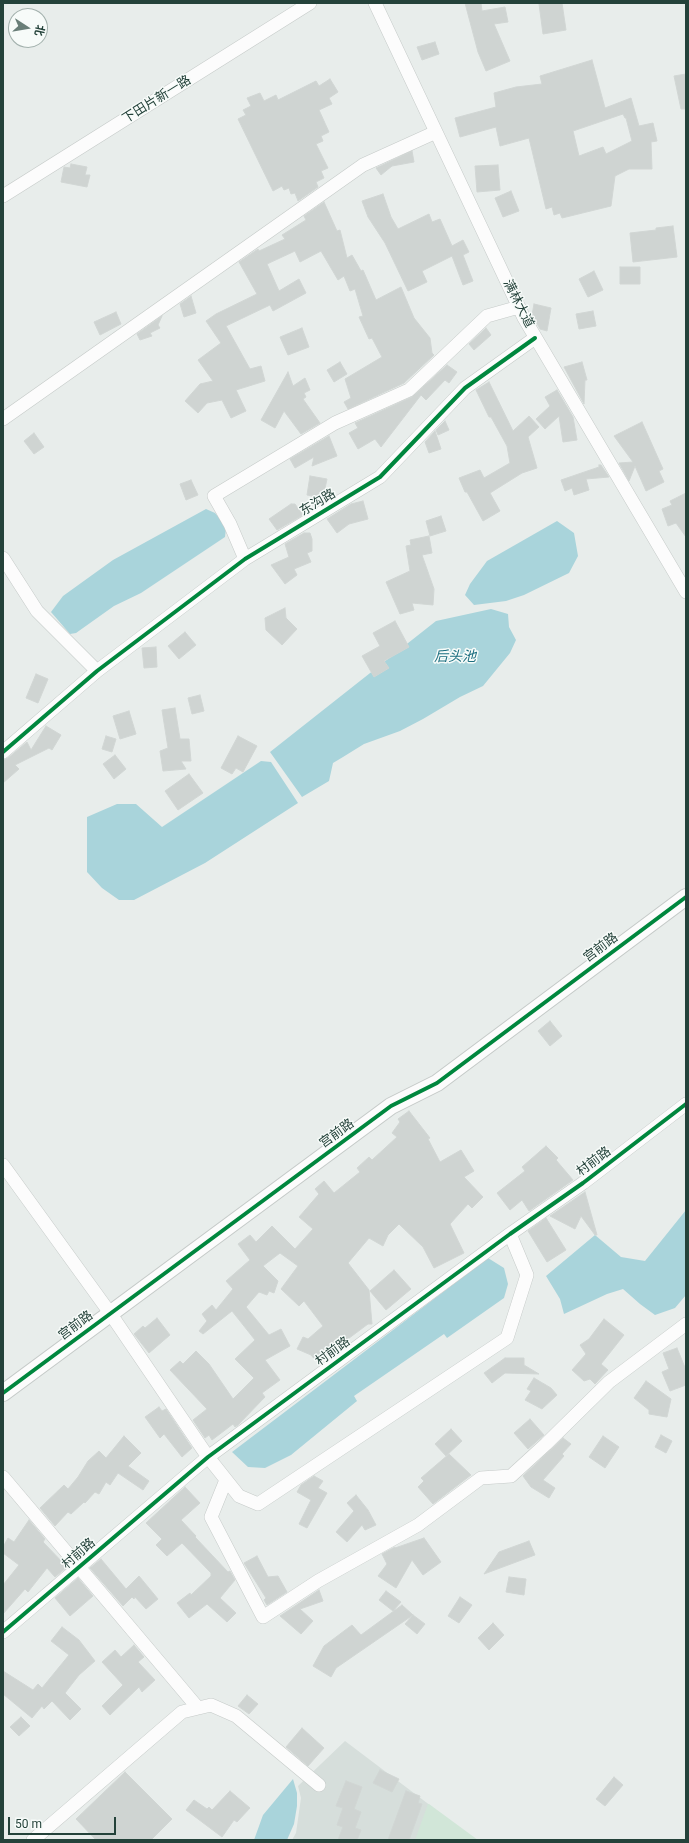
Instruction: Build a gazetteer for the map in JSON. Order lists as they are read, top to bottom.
{
  "streets": {
    "street": [
      "下田片新一路",
      "满林大道",
      "东沟路",
      "宫前路",
      "村前路"
    ]
  },
  "crossings": [
    ["满林大道", "东沟路"]
  ],
  "water": ["后头池"],
  "scale_bar": "50 m",
  "north": "right"
}
